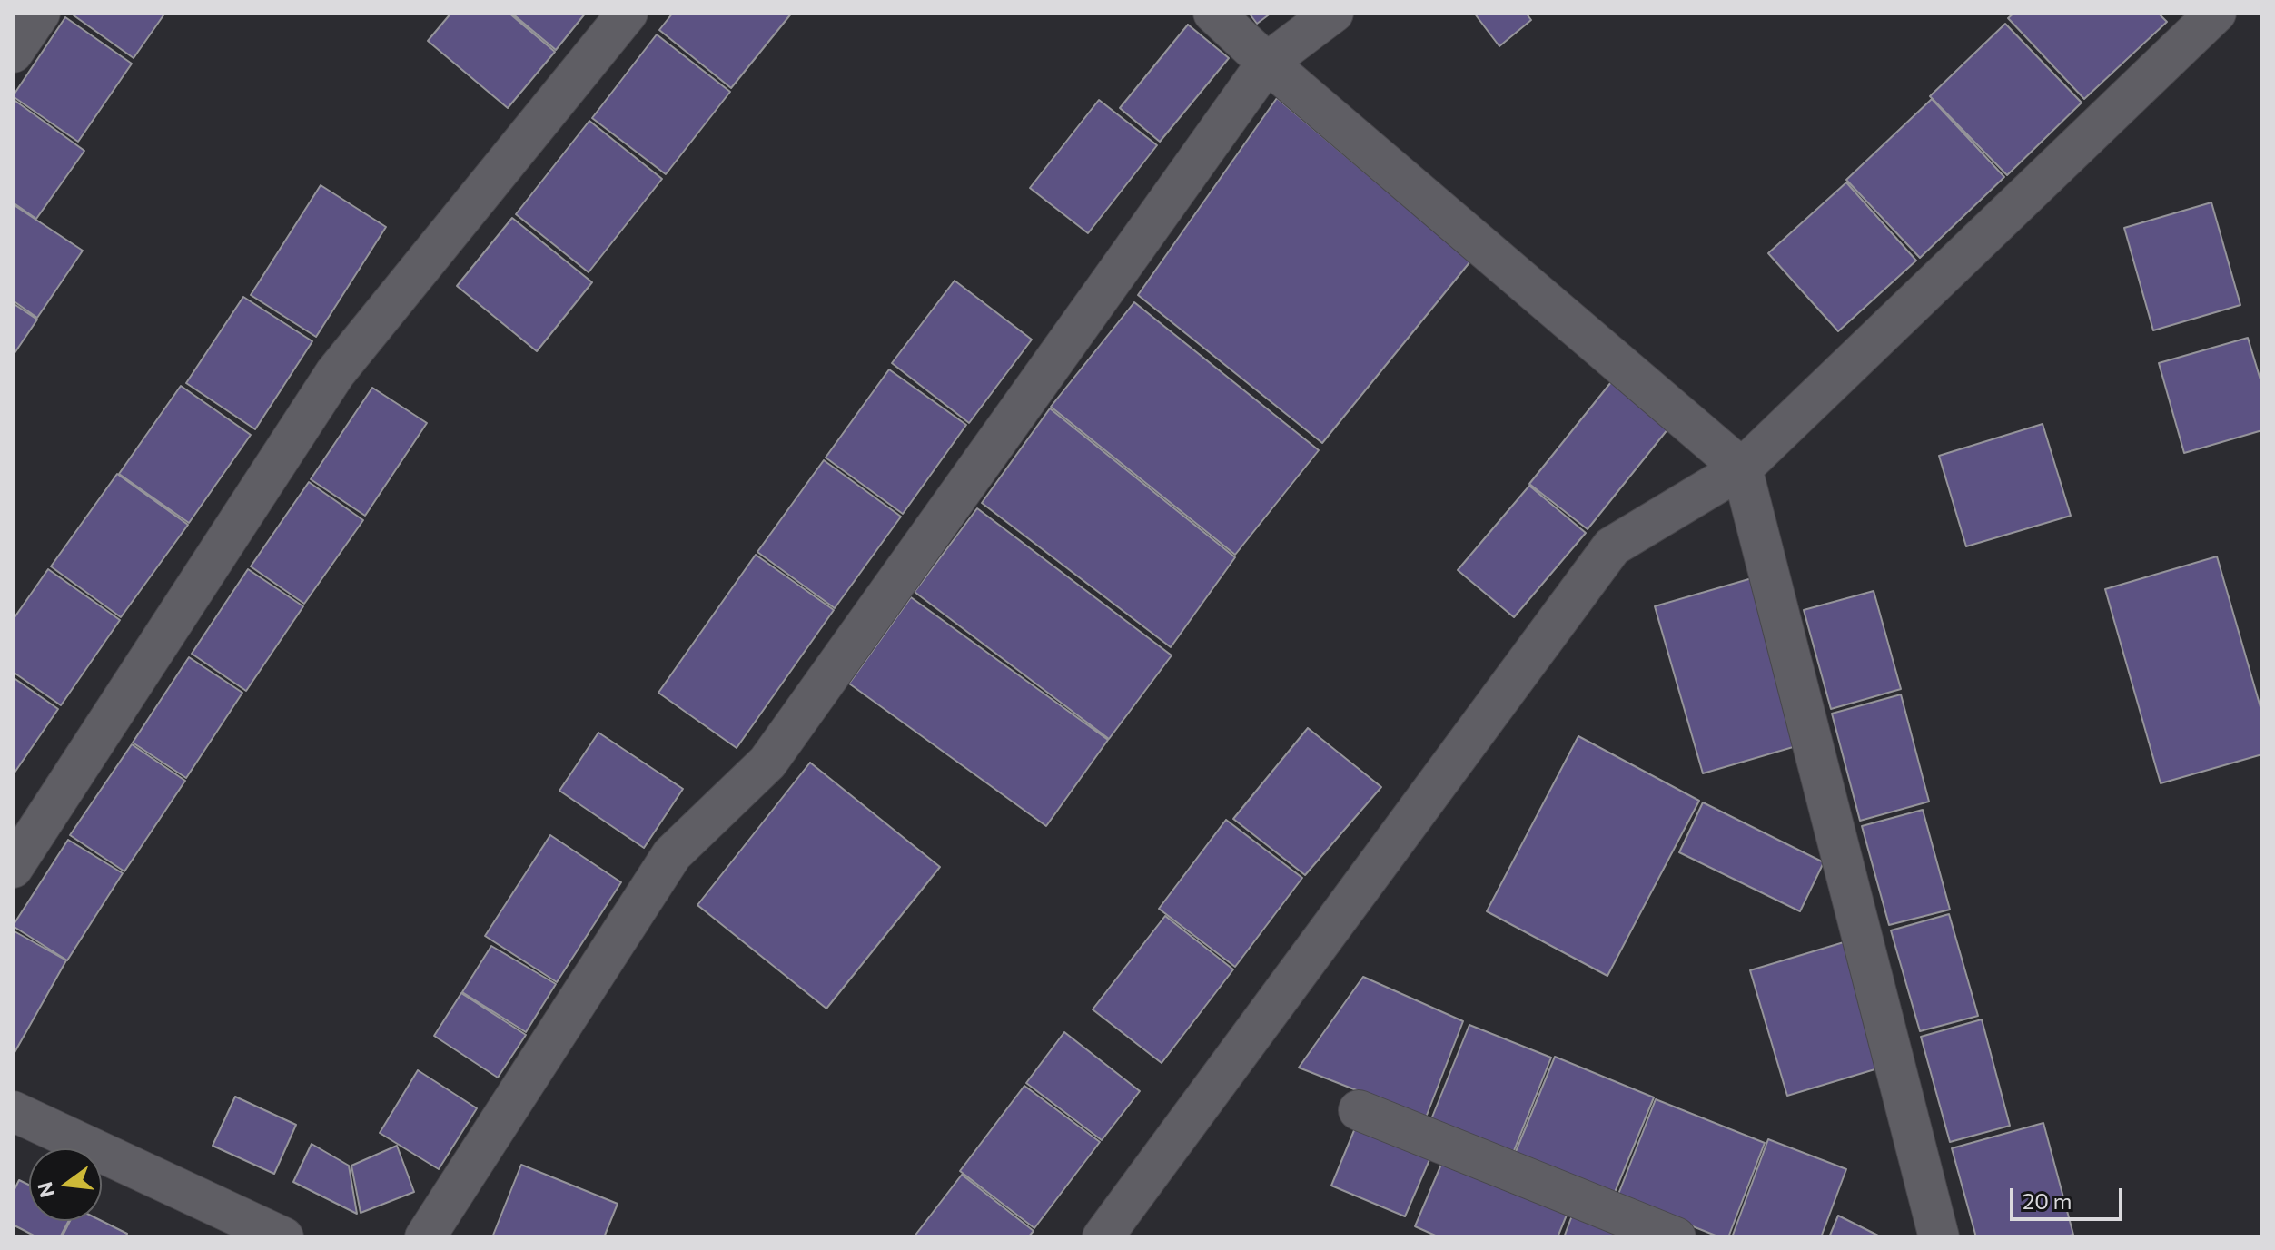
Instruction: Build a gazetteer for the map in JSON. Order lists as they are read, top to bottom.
{
  "scale_bar": "20 m",
  "north": "left"
}
